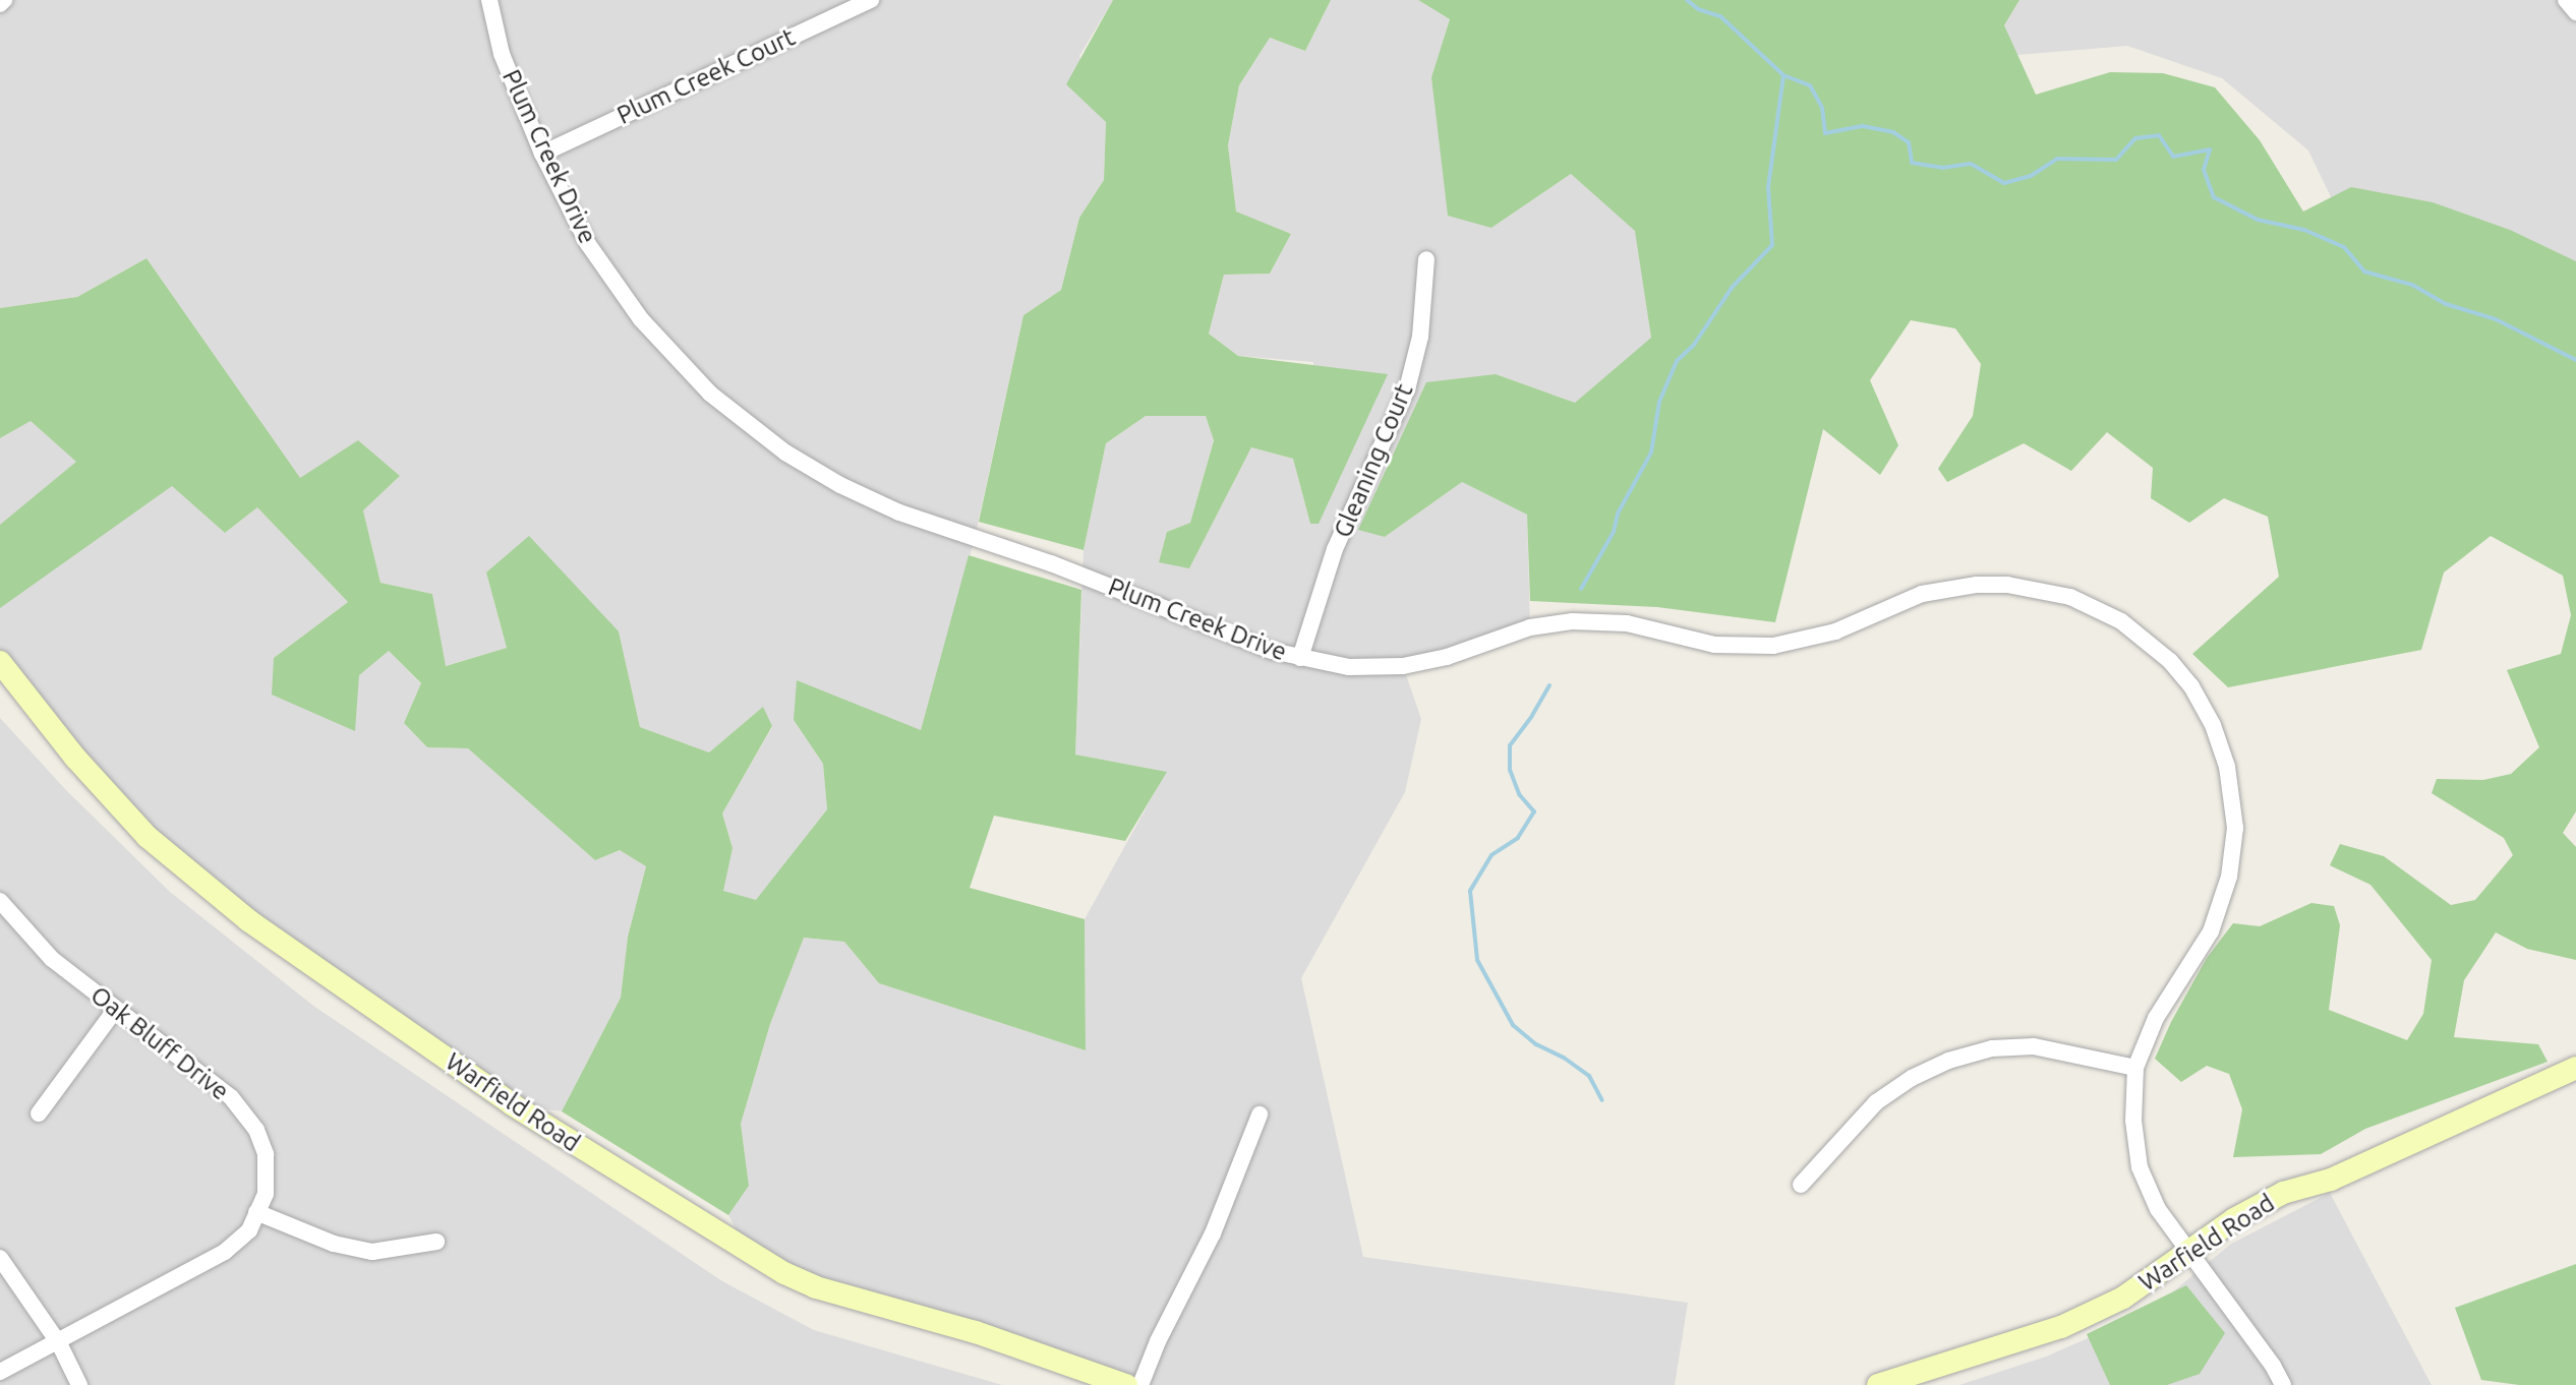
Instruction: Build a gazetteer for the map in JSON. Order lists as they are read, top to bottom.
{
  "streets": {
    "street": [
      "Plum Creek Court",
      "Plum Creek Drive",
      "Gleaning Court",
      "Oak Bluff Drive",
      "Warfield Road"
    ]
  },
  "crossings": [
    ["Plum Creek Court", "Plum Creek Drive"],
    ["Plum Creek Drive", "Gleaning Court"],
    ["Plum Creek Drive", "Warfield Road"]
  ]
}
